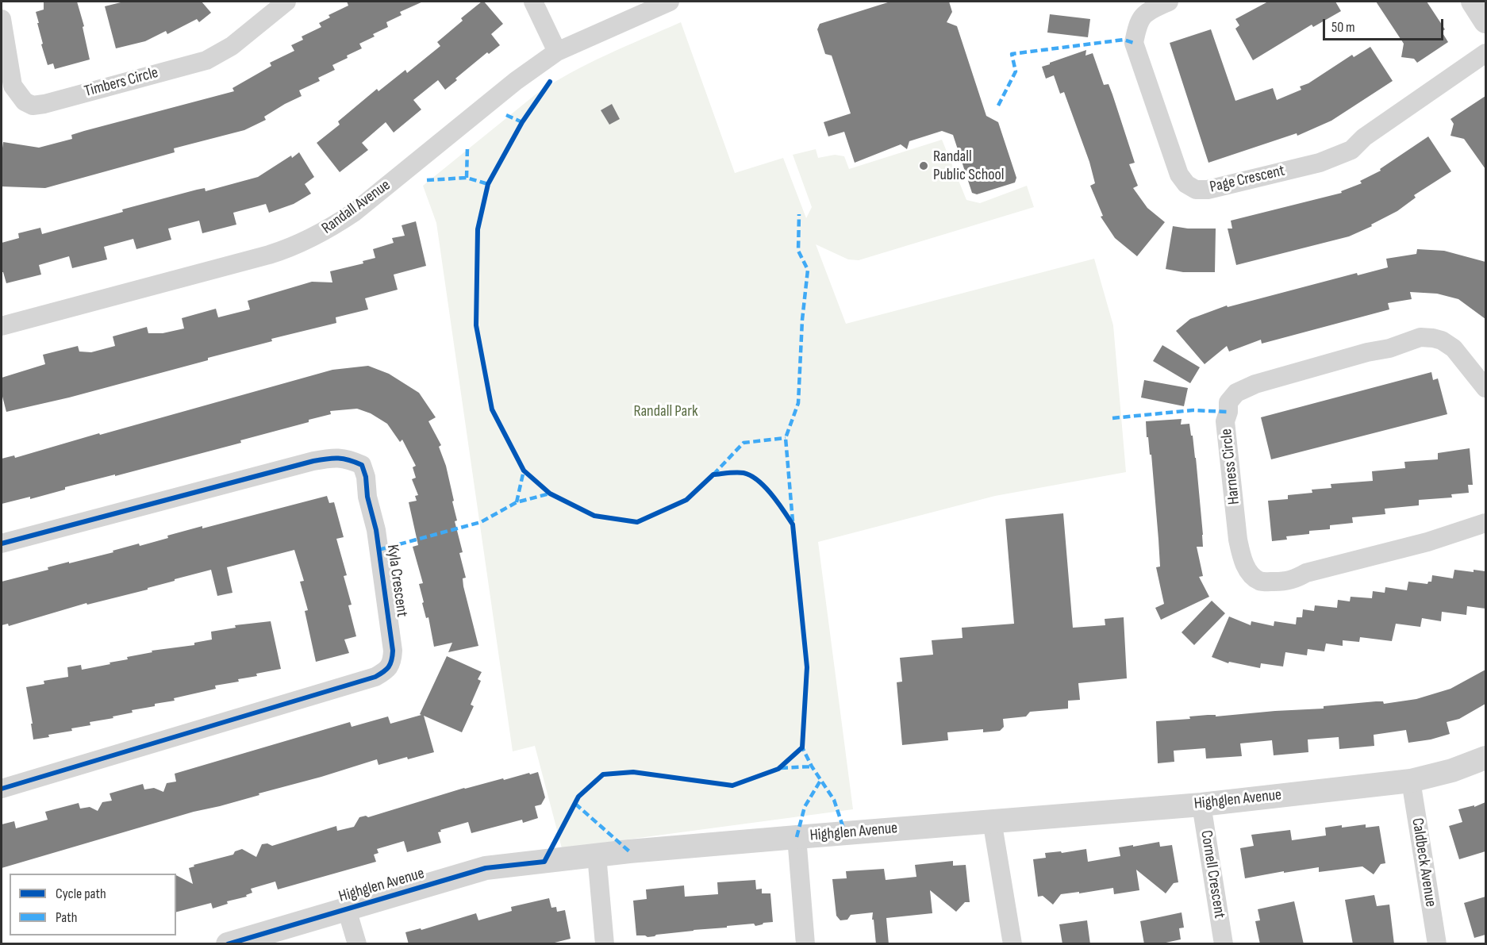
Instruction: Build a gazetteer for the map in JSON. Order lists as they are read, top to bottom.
{
  "streets": {
    "street": [
      "Timbers Circle",
      "Page Crescent",
      "Randall Avenue",
      "Harness Circle",
      "Kyla Crescent",
      "Highglen Avenue",
      "Caldbeck Avenue",
      "Cornell Crescent"
    ]
  },
  "crossings": [
    ["Highglen Avenue", "Caldbeck Avenue"],
    ["Highglen Avenue", "Cornell Crescent"]
  ],
  "parks": ["Randall Park"],
  "places": ["Randall Public School"],
  "legend": ["Cycle path", "Path"],
  "scale_bar": "50 m"
}
